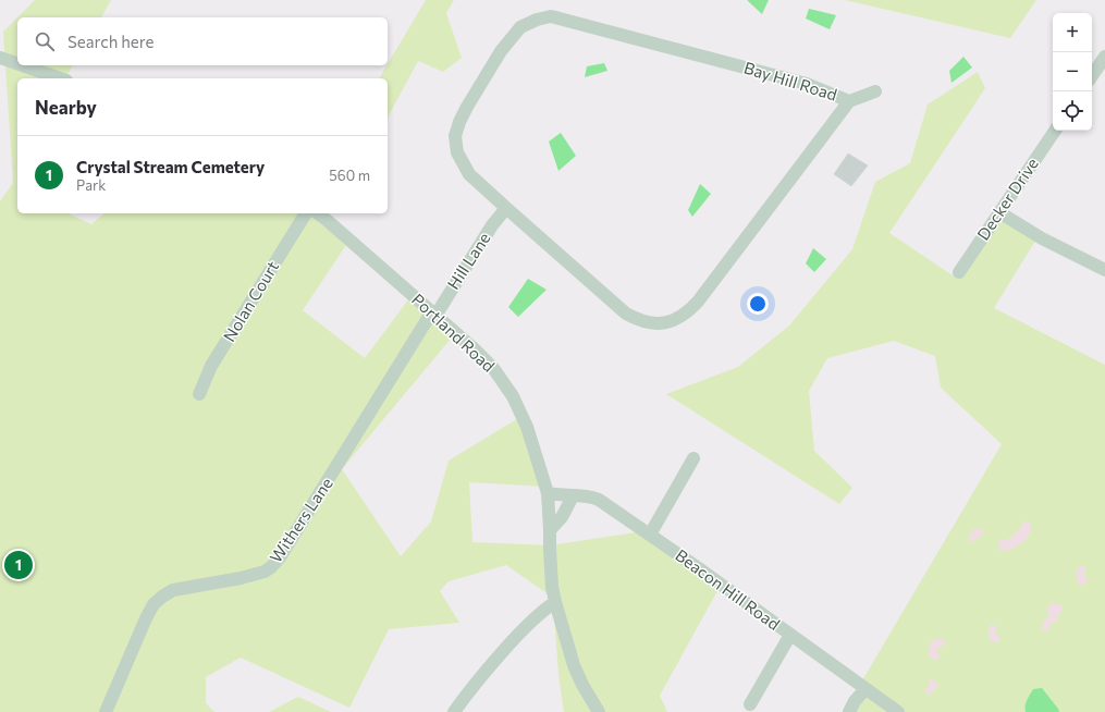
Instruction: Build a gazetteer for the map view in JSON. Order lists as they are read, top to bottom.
{
  "streets": {
    "street": [
      "Bay Hill Road",
      "Decker Drive",
      "Hill Lane",
      "Nolan Court",
      "Portland Road",
      "Withers Lane",
      "Beacon Hill Road"
    ]
  },
  "crossings": [
    ["Bay Hill Road", "Hill Lane"],
    ["Hill Lane", "Portland Road"],
    ["Hill Lane", "Withers Lane"],
    ["Portland Road", "Withers Lane"],
    ["Portland Road", "Beacon Hill Road"]
  ],
  "page": {
    "map_buttons": ["+", "−"],
    "search": "Search here",
    "heading": "Nearby",
    "list": [
      {
        "mark": "1",
        "name": "Crystal Stream Cemetery",
        "note": "Park",
        "value": "560 m"
      }
    ],
    "pins": "1"
  }
}
